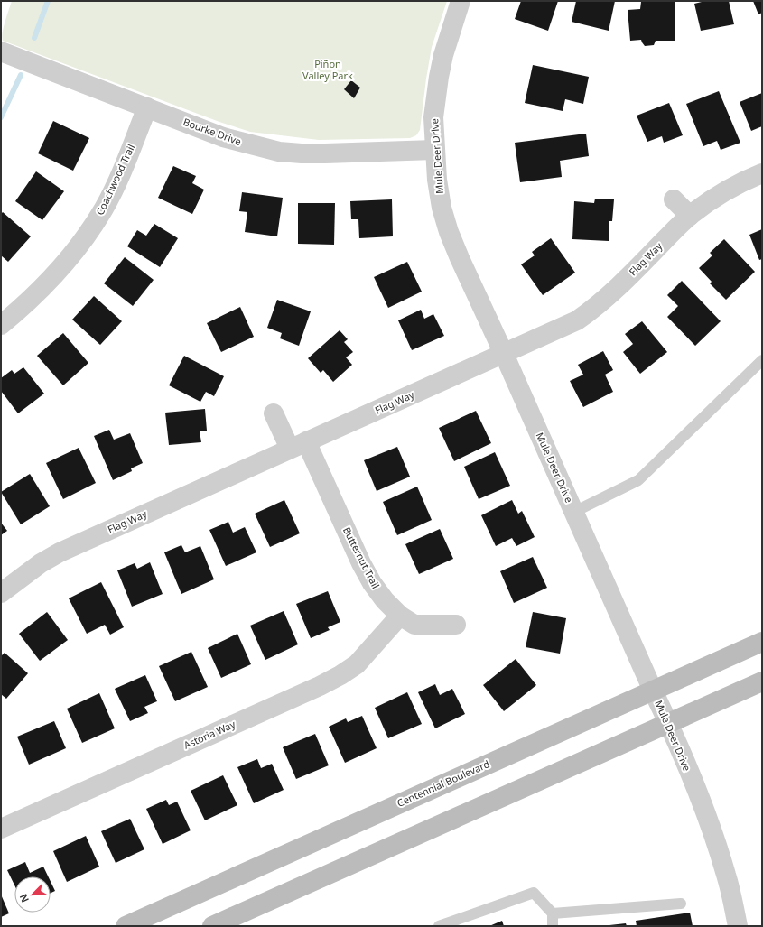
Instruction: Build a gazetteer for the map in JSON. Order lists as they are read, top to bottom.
{
  "streets": {
    "main road": ["Centennial Boulevard"],
    "street": [
      "Bourke Drive",
      "Mule Deer Drive",
      "Coachwood Trail",
      "Flag Way",
      "Butternut Trail",
      "Astoria Way"
    ]
  },
  "crossings": [
    ["Bourke Drive", "Mule Deer Drive"],
    ["Bourke Drive", "Coachwood Trail"],
    ["Mule Deer Drive", "Flag Way"],
    ["Mule Deer Drive", "Centennial Boulevard"],
    ["Flag Way", "Butternut Trail"],
    ["Butternut Trail", "Astoria Way"]
  ],
  "parks": ["Piñon Valley Park"],
  "north": "bottom left"
}
